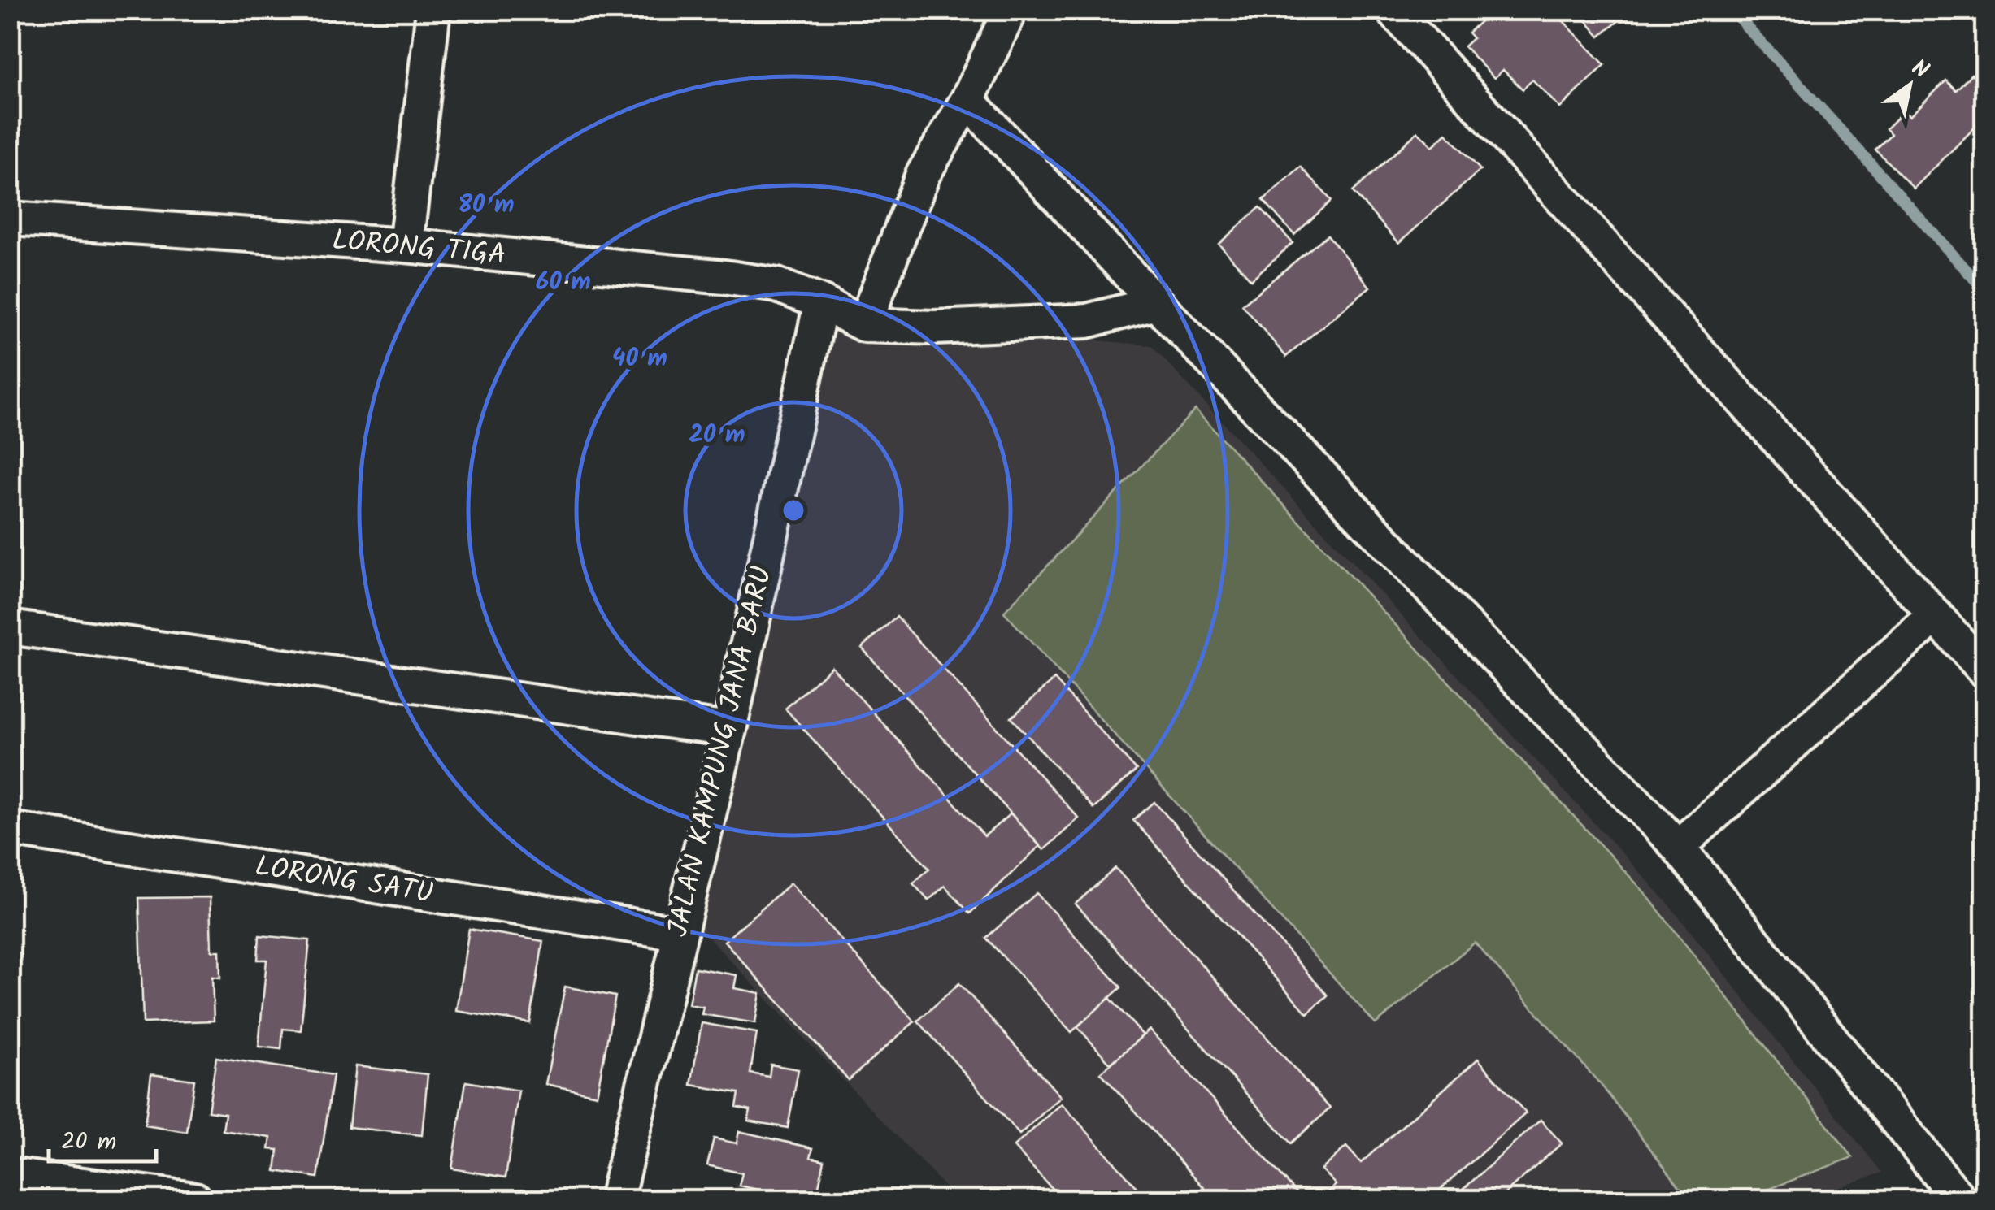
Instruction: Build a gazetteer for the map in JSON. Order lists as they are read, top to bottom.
{
  "streets": {
    "street": ["LORONG TIGA", "JALAN KAMPUNG JANA BARU", "LORONG SATU"]
  },
  "crossings": [
    ["LORONG TIGA", "JALAN KAMPUNG JANA BARU"],
    ["JALAN KAMPUNG JANA BARU", "LORONG SATU"]
  ],
  "scale_bar": "20 m",
  "north": "top right",
  "rings": [
    "80 m",
    "60 m",
    "40 m",
    "20 m"
  ]
}
